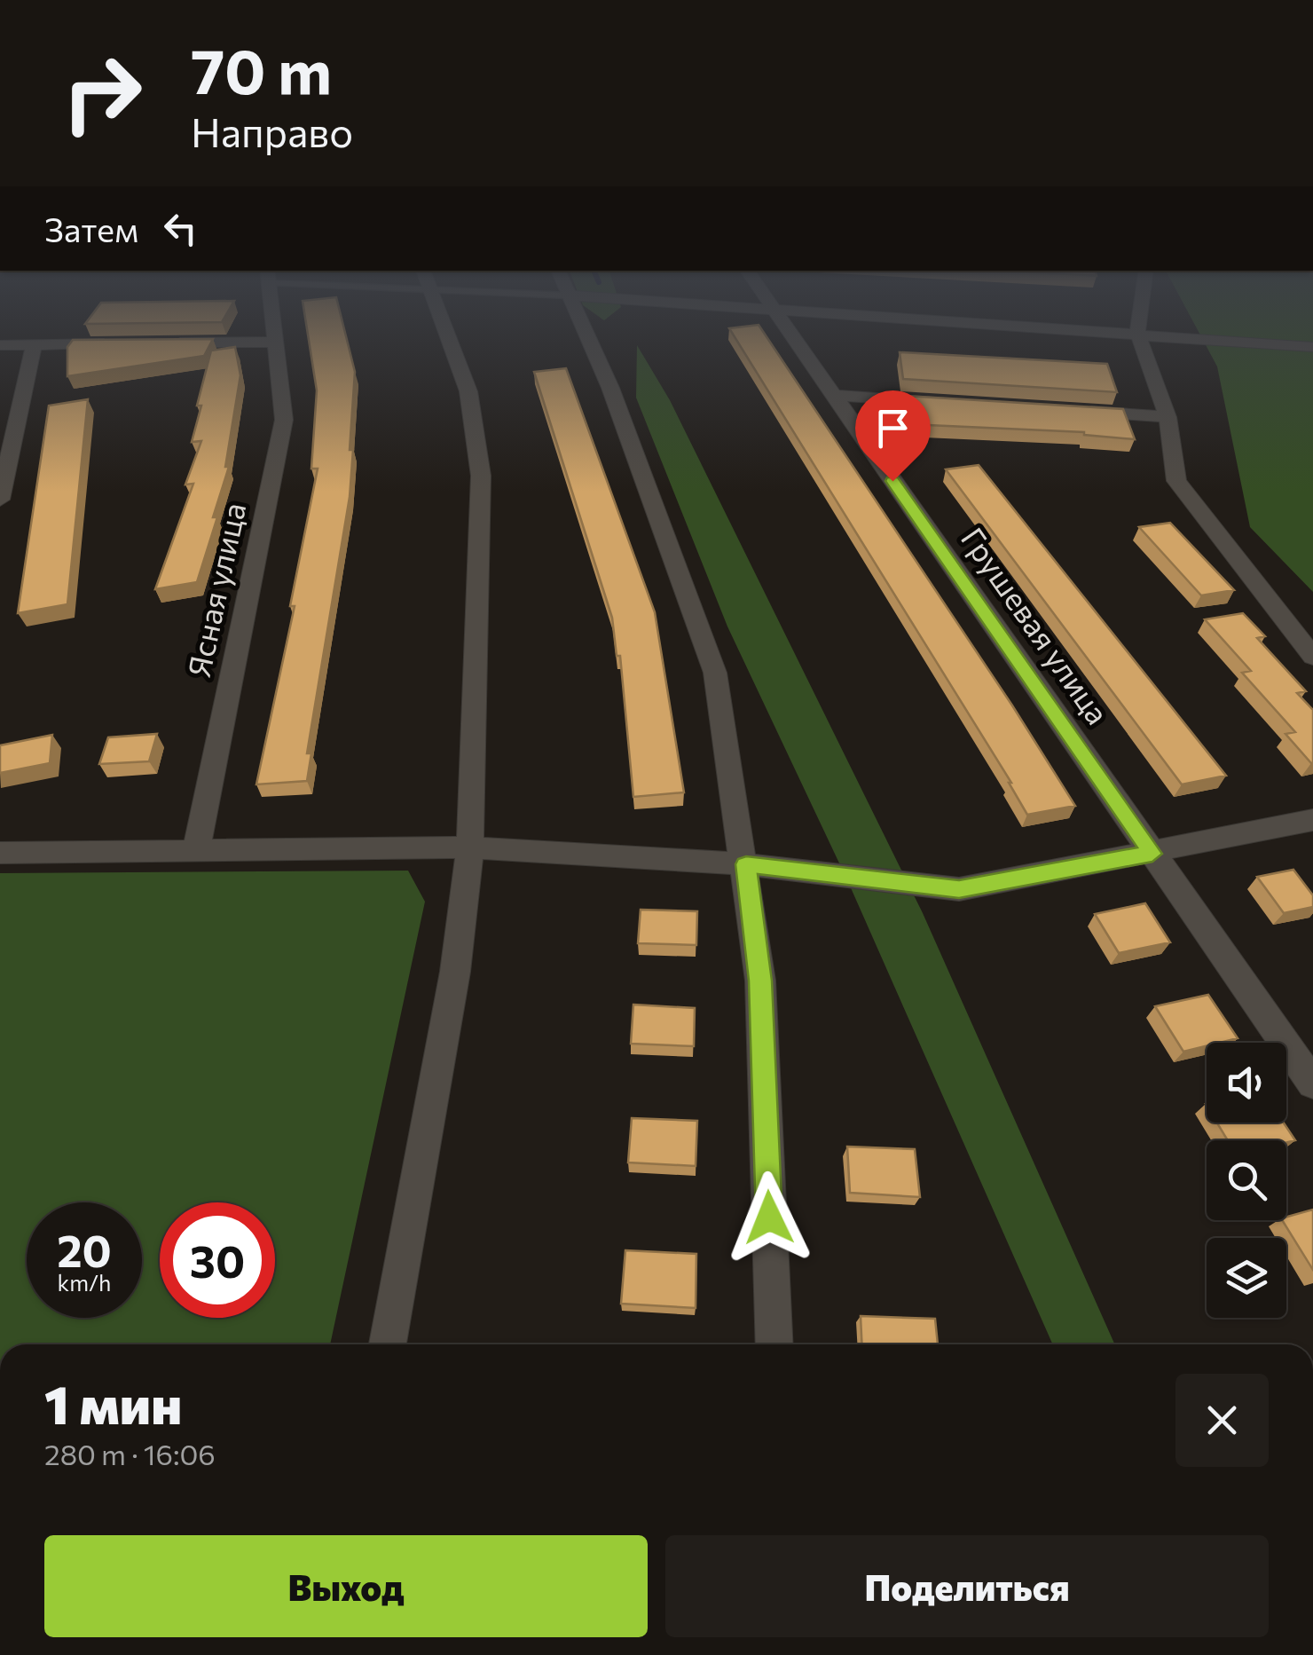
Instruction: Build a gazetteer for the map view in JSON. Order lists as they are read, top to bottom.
{
  "streets": {
    "street": ["Ясная улица", "Грушевая улица"]
  },
  "page": {
    "turn": ["70 m", "Направо"],
    "then": "Затем",
    "speed": "20 km/h",
    "limit": "30",
    "heading": ["1 мин", "280 m · 16:06"],
    "buttons": ["Выход", "Поделиться"]
  }
}
